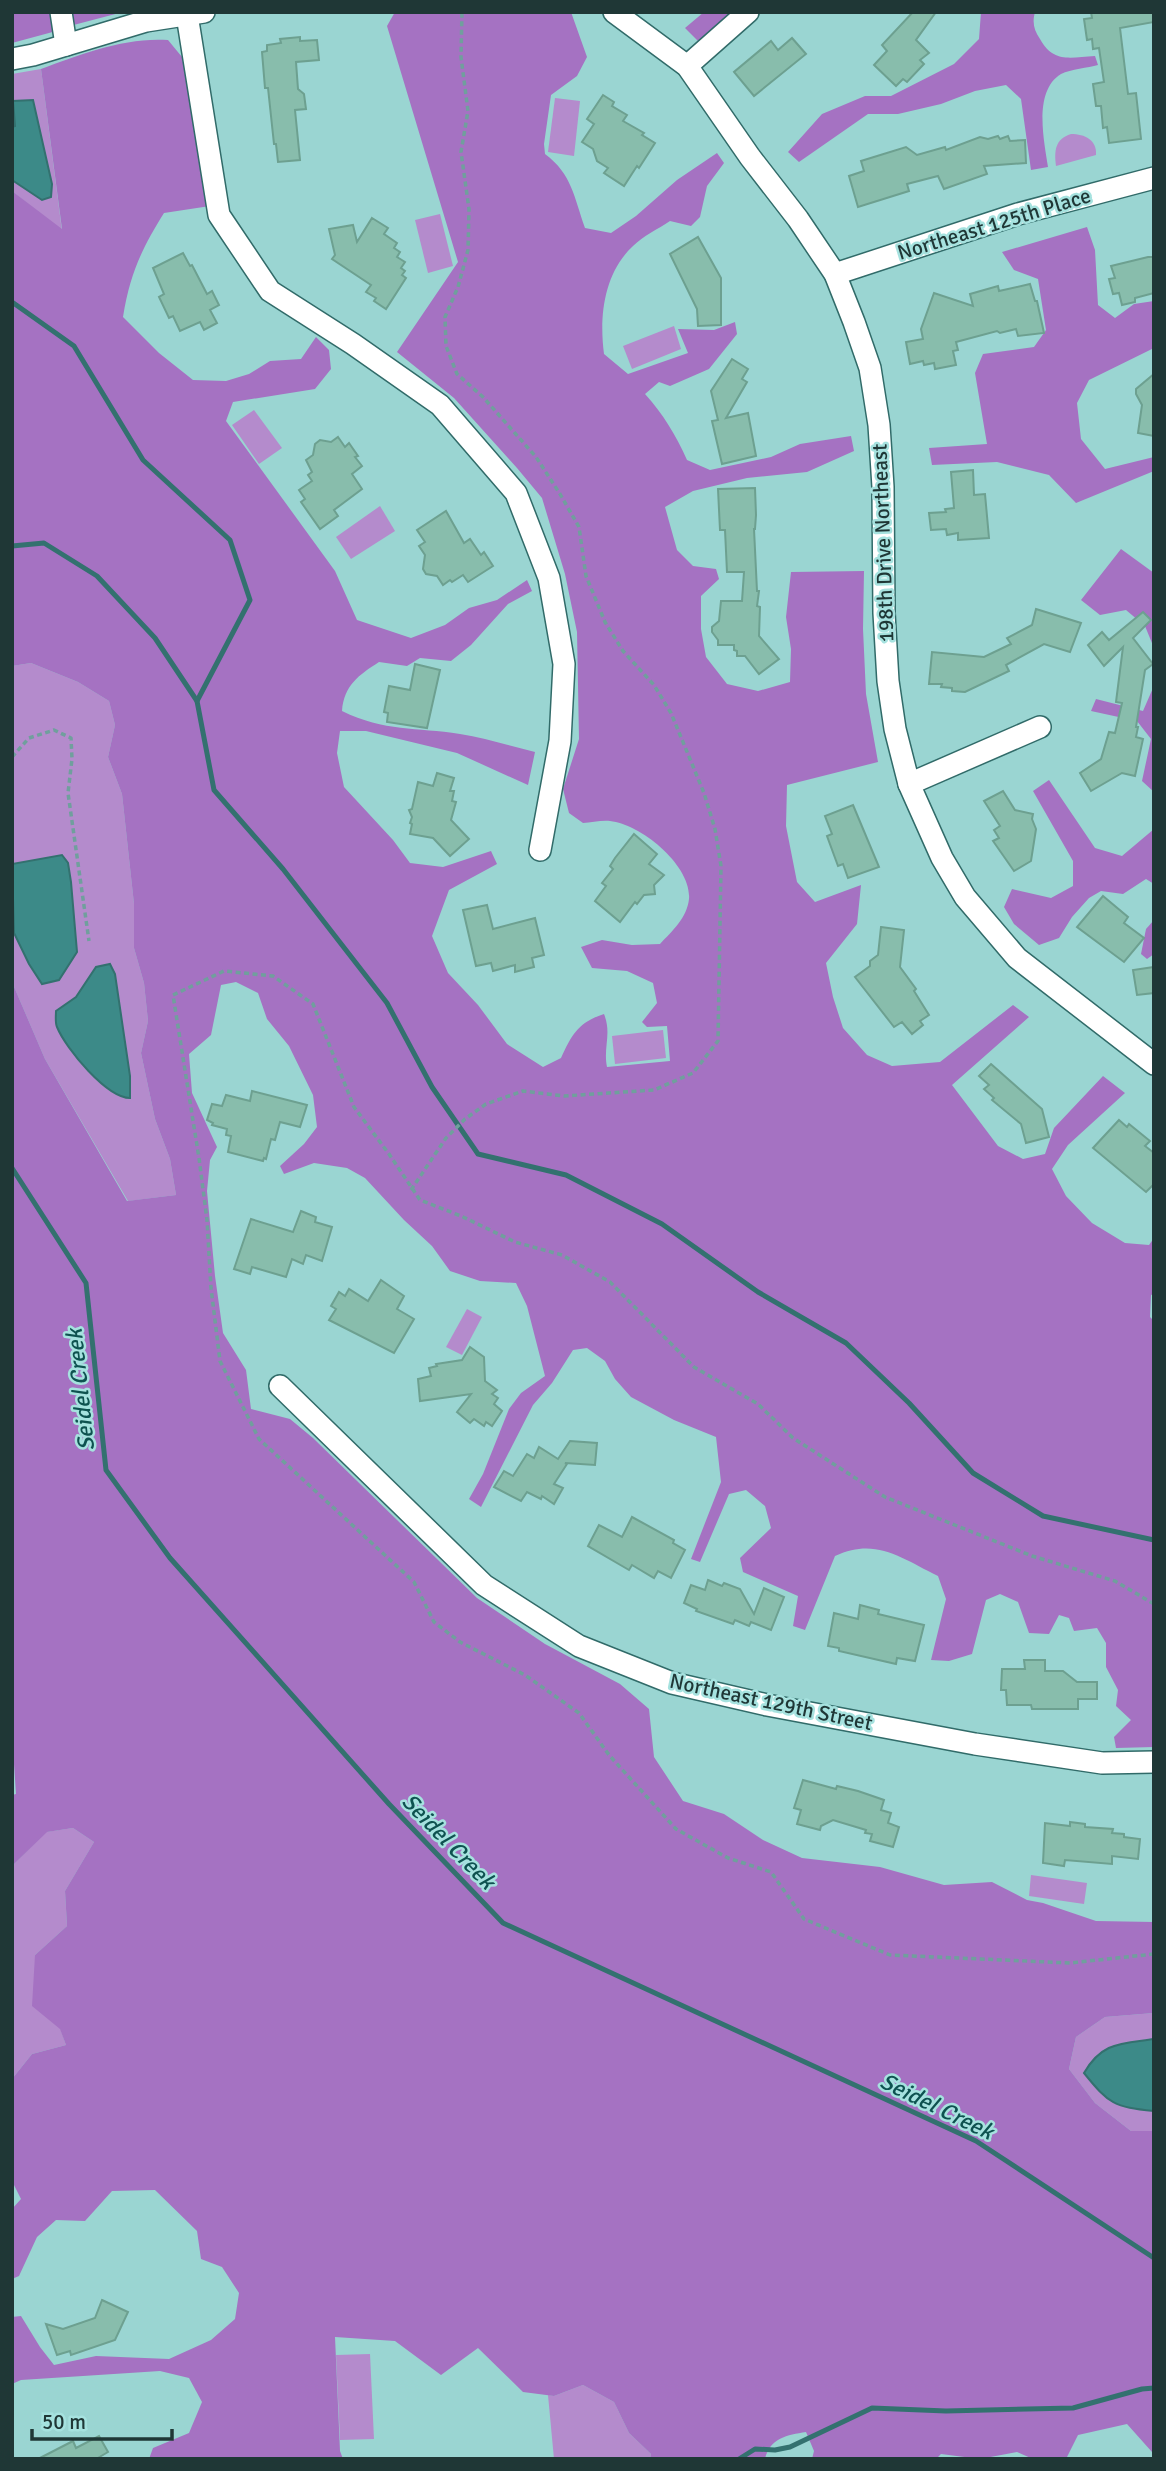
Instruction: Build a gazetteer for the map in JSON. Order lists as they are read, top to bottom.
{
  "streets": {
    "street": ["Northeast 125th Place", "198th Drive Northeast", "Northeast 129th Street"]
  },
  "crossings": [
    ["Northeast 125th Place", "198th Drive Northeast"]
  ],
  "water": ["Seidel Creek"],
  "scale_bar": "50 m"
}
